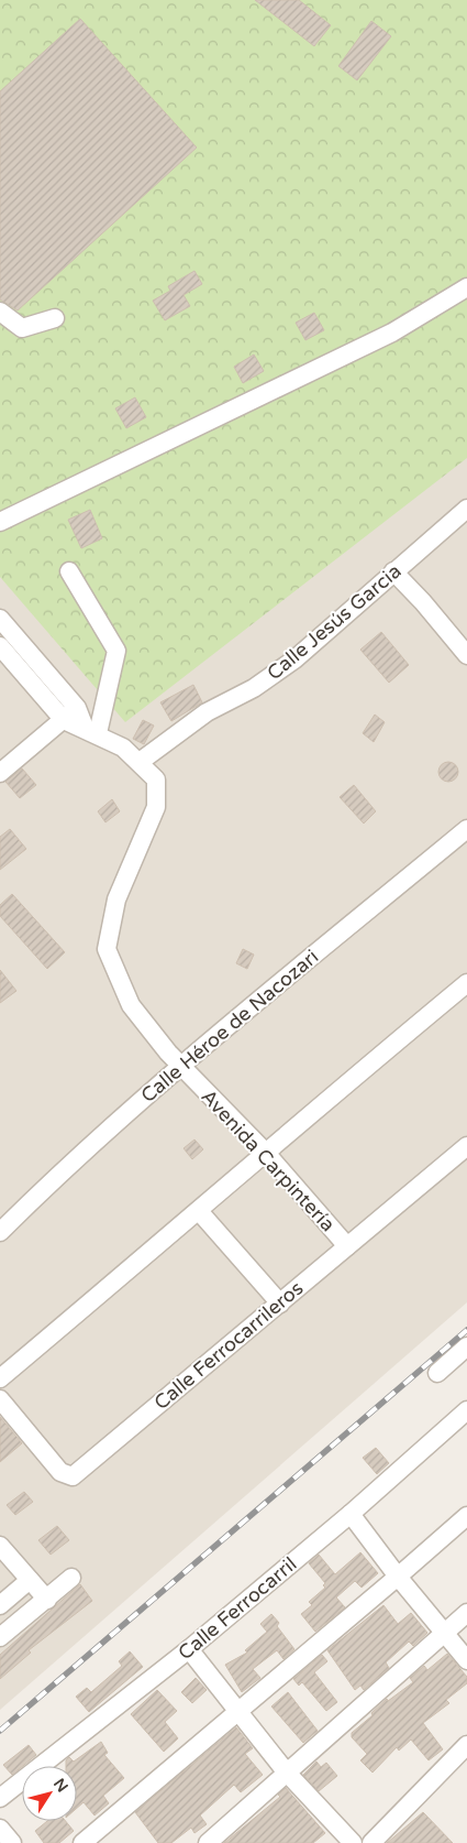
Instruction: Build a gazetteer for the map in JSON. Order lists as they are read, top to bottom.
{
  "streets": {
    "street": [
      "Calle Jesús Garcia",
      "Calle Héroe de Nacozari",
      "Avenida Carpintería",
      "Calle Ferrocarrileros",
      "Calle Ferrocarril"
    ]
  },
  "crossings": [
    ["Calle Jesús Garcia", "Avenida Carpintería"],
    ["Calle Héroe de Nacozari", "Avenida Carpintería"],
    ["Avenida Carpintería", "Calle Ferrocarrileros"]
  ],
  "north": "top right"
}
